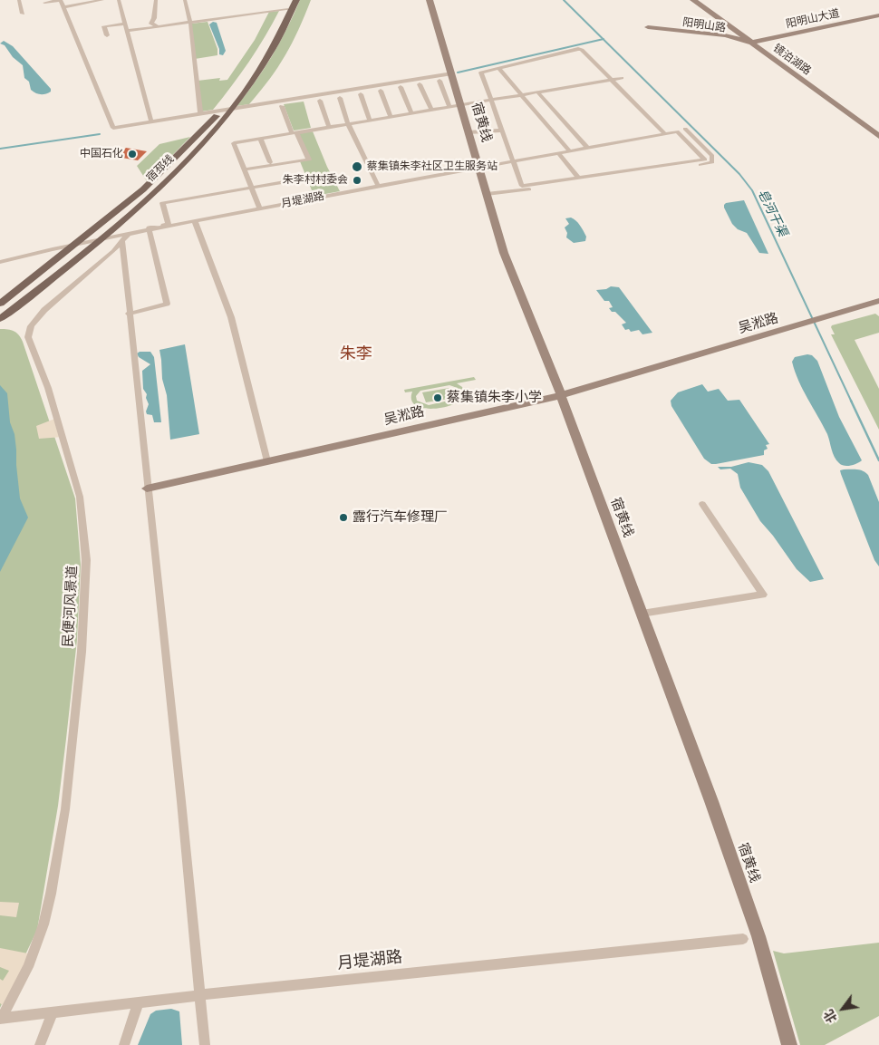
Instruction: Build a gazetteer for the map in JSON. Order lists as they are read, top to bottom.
{
  "streets": {
    "main road": [
      "阳明山大道",
      "阳明山路",
      "镜泊湖路",
      "宿黄线",
      "宿邳线",
      "吴淞路"
    ],
    "street": ["月堤湖路", "民便河风景道"]
  },
  "crossings": [
    ["阳明山大道", "阳明山路"],
    ["阳明山大道", "镜泊湖路"],
    ["阳明山路", "镜泊湖路"],
    ["宿黄线", "月堤湖路"],
    ["宿黄线", "吴淞路"],
    ["月堤湖路", "民便河风景道"]
  ],
  "districts": ["朱李"],
  "water": ["皂河干渠"],
  "places": [
    "中国石化",
    "蔡集镇朱李社区卫生服务站",
    "朱李村村委会",
    "蔡集镇朱李小学",
    "露行汽车修理厂"
  ],
  "north": "bottom left"
}
